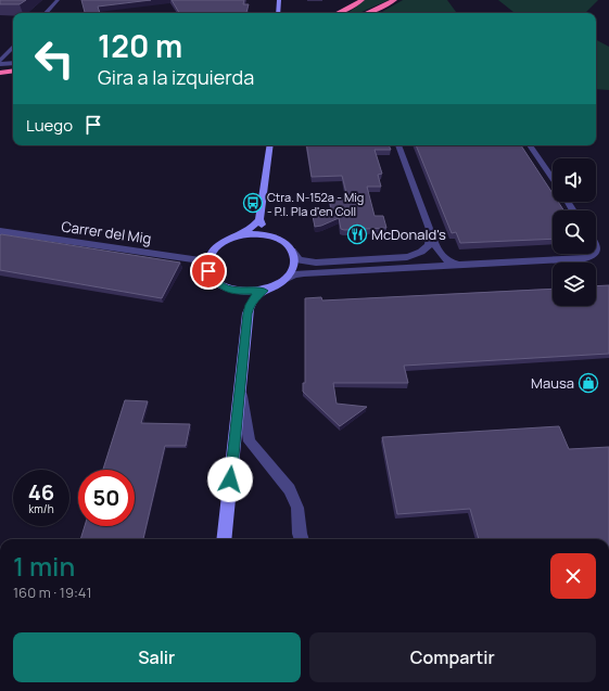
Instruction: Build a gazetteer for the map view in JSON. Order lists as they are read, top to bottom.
{
  "streets": {
    "street": ["Carrer del Mig"]
  },
  "places": {
    "bus stop": ["Ctra. N-152a - Mig - P.I. Pla d'en Coll"],
    "restaurant": ["McDonald's"],
    "shop": ["Mausa"]
  },
  "page": {
    "turn": ["120 m", "Gira a la izquierda"],
    "then": "Luego",
    "speed": "46 km/h",
    "limit": "50",
    "heading": ["1 min", "160 m · 19:41"],
    "buttons": ["Salir", "Compartir"]
  }
}
